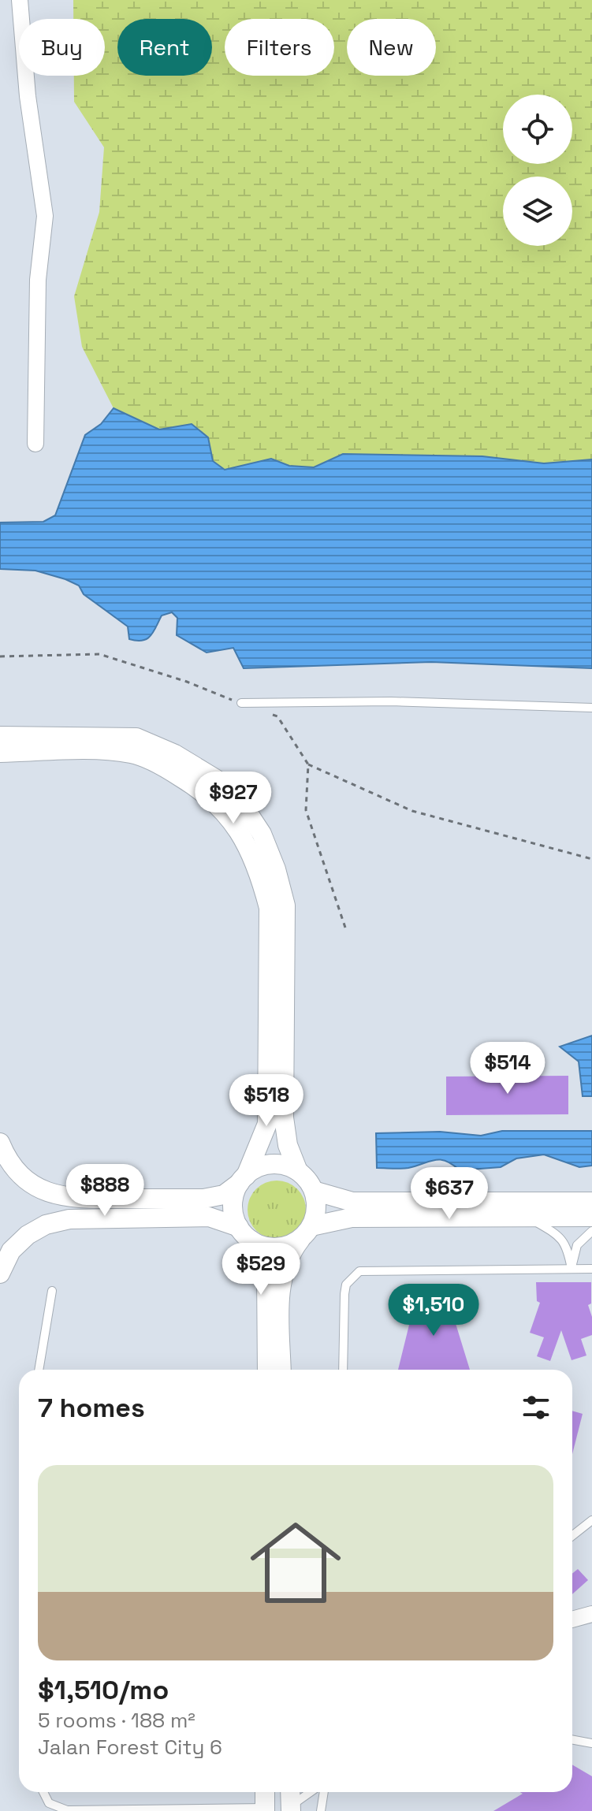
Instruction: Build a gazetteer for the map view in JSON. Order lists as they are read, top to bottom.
{
  "page": {
    "chip": [
      "Buy",
      "Rent",
      "Filters",
      "New"
    ],
    "price": [
      "$927",
      "$514",
      "$518",
      "$888",
      "$637",
      "$529",
      "$1,510"
    ],
    "heading": "7 homes",
    "list": [
      {
        "name": "$1,510/mo",
        "note": "5 rooms · 188 m² · Jalan Forest City 6"
      }
    ]
  }
}
